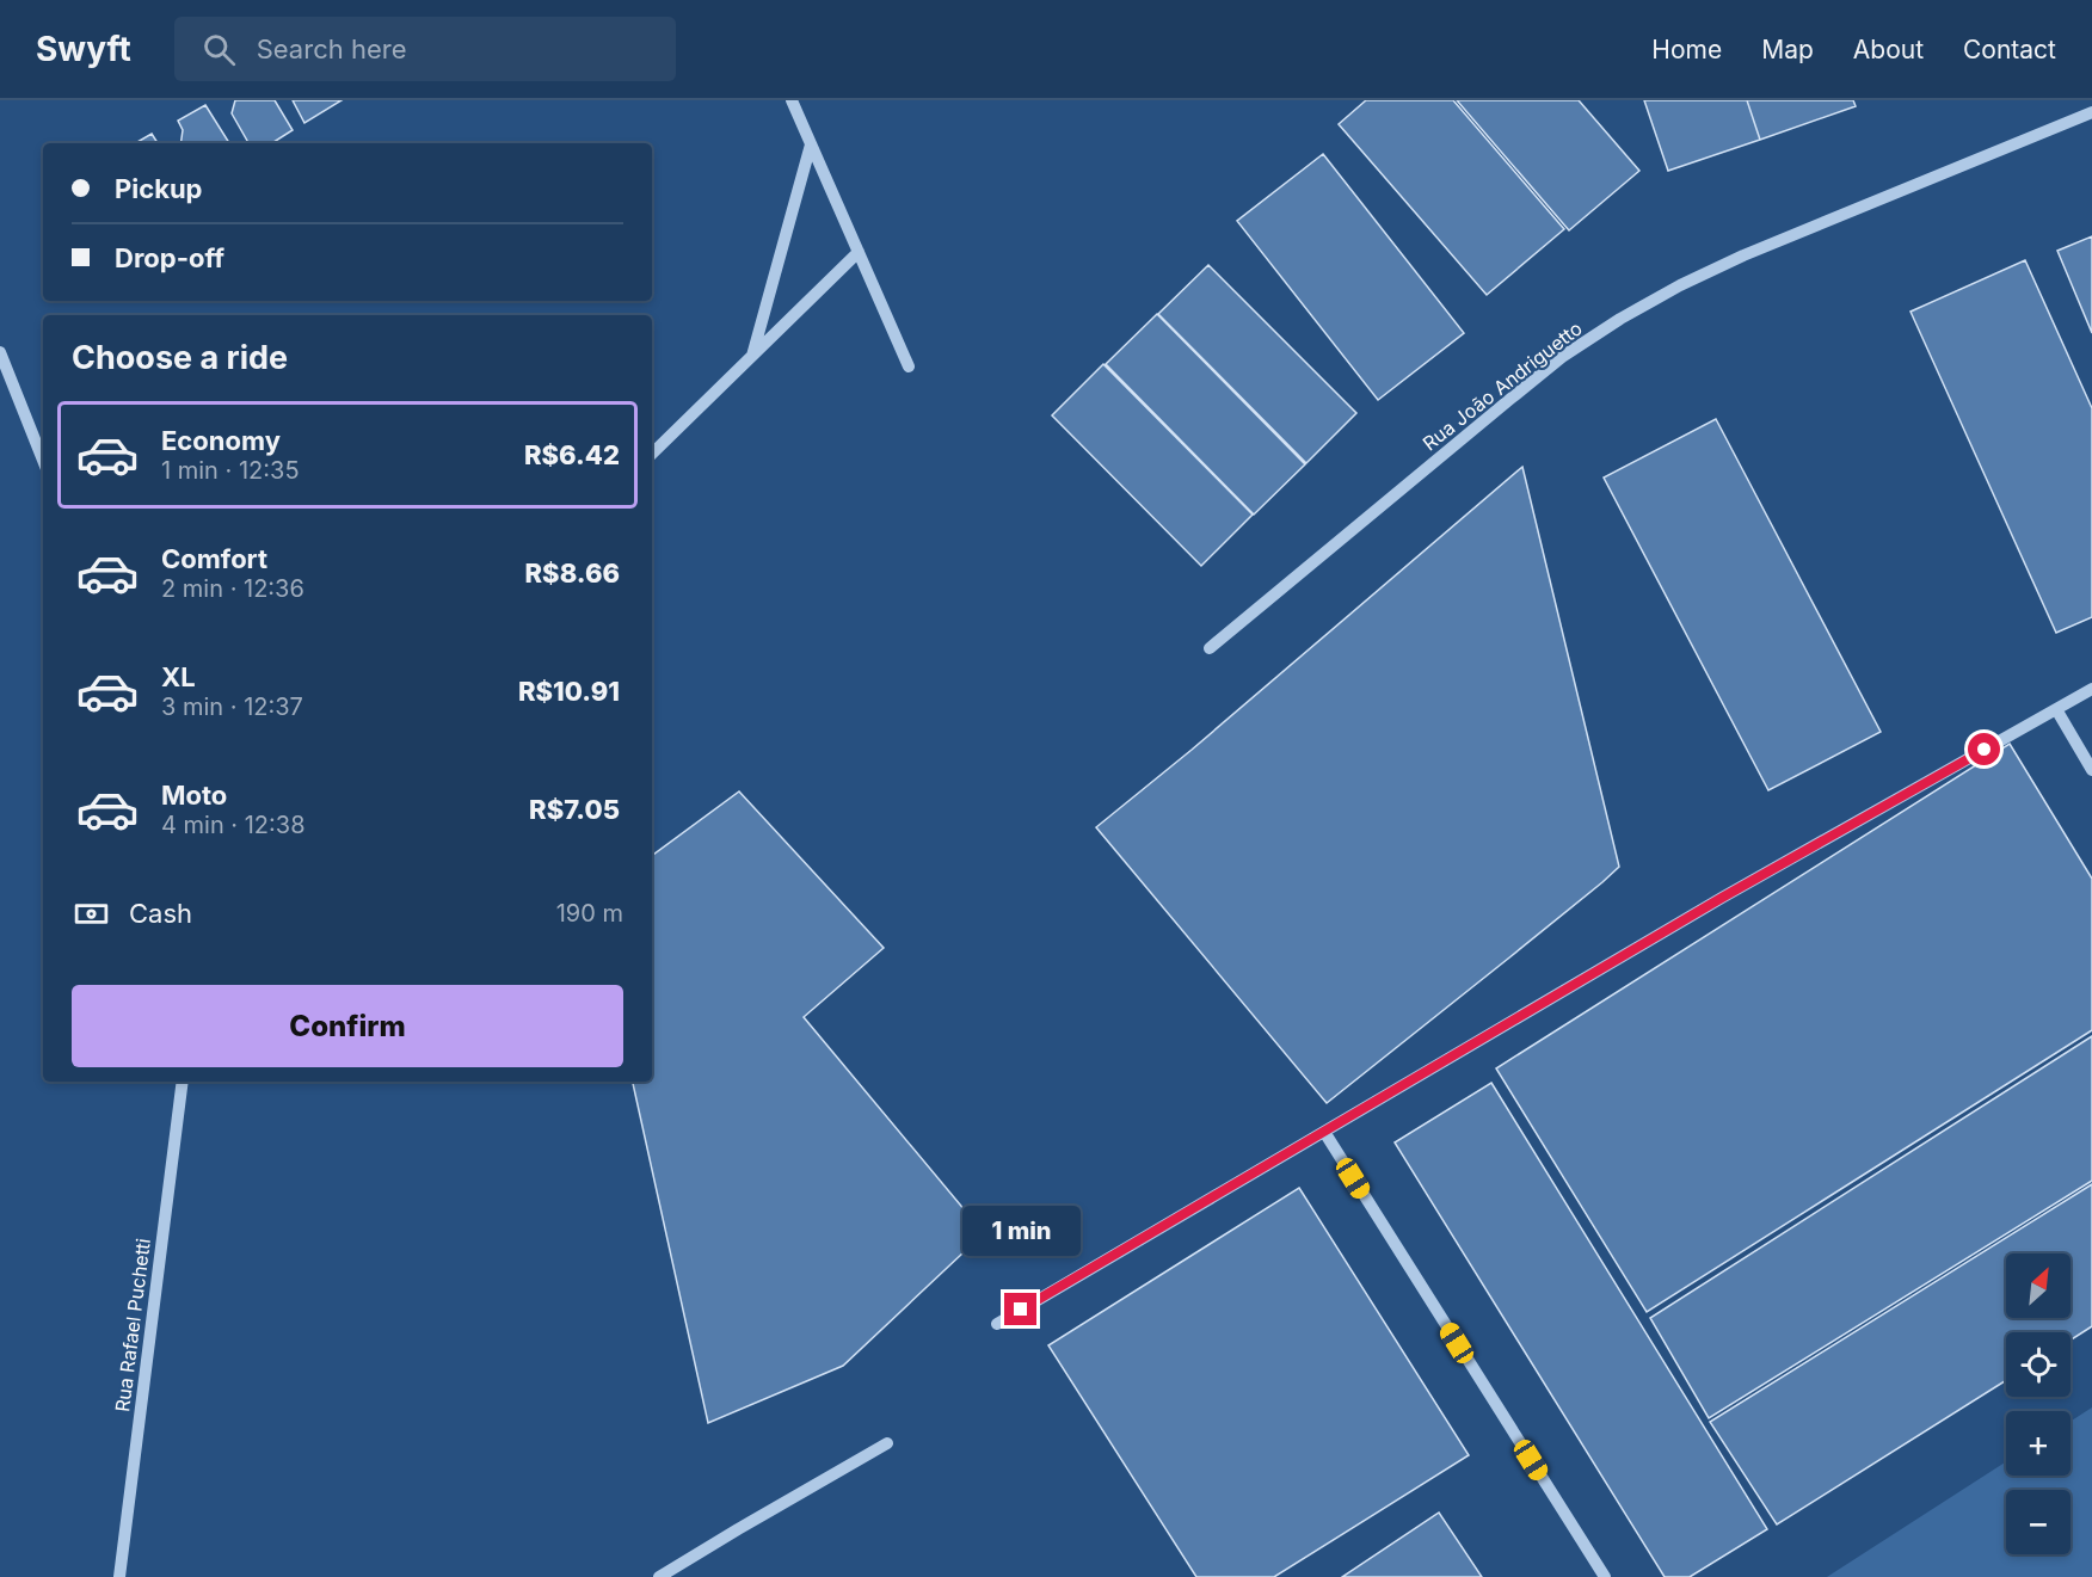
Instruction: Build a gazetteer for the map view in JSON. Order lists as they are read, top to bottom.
{
  "streets": {
    "street": ["Rua João Andriguetto", "Rua Rafael Puchetti"]
  },
  "north": "top right",
  "page": {
    "header": "Swyft",
    "search": "Search here",
    "nav": [
      "Home",
      "Map",
      "About",
      "Contact"
    ],
    "banner": ["Pickup", "Drop-off"],
    "heading": "Choose a ride",
    "list": [
      {
        "name": "Economy",
        "note": "1 min · 12:35",
        "value": "R$6.42"
      },
      {
        "name": "Comfort",
        "note": "2 min · 12:36",
        "value": "R$8.66"
      },
      {
        "name": "XL",
        "note": "3 min · 12:37",
        "value": "R$10.91"
      },
      {
        "name": "Moto",
        "note": "4 min · 12:38",
        "value": "R$7.05"
      }
    ],
    "pay": ["Cash", "190 m"],
    "buttons": "Confirm",
    "bubble": "1 min",
    "map_buttons": ["+", "−"]
  }
}
